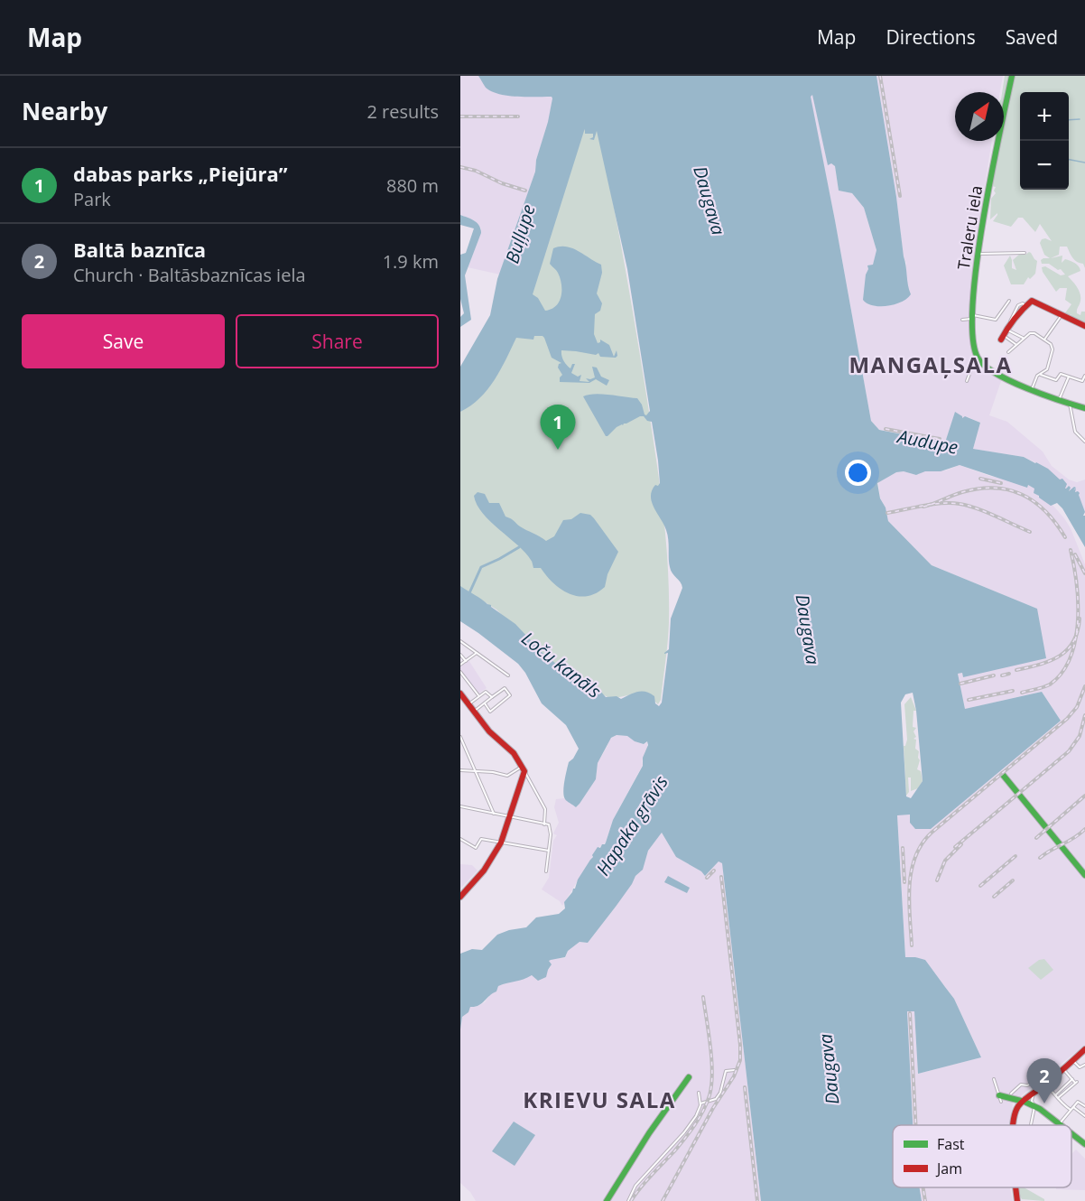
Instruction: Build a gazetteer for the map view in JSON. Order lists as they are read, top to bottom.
{
  "streets": {
    "street": ["Traleru iela"]
  },
  "districts": ["MANGAĻSALA", "KRIEVU SALA"],
  "water": [
    "Daugava",
    "Buļļupe",
    "Audupe",
    "Loču kanāls",
    "Hapaka grāvis"
  ],
  "legend": ["Fast", "Jam"],
  "north": "top right",
  "page": {
    "header": "Map",
    "nav": ["Map", "Directions", "Saved"],
    "heading": ["Nearby", "2 results"],
    "map_buttons": ["+", "−"],
    "list": [
      {
        "mark": "1",
        "name": "dabas parks „Piejūra”",
        "note": "Park",
        "value": "880 m"
      },
      {
        "mark": "2",
        "name": "Baltā baznīca",
        "note": "Church · Baltāsbaznīcas iela",
        "value": "1.9 km"
      }
    ],
    "buttons": ["Save", "Share"],
    "pins": ["1", "2"]
  }
}
